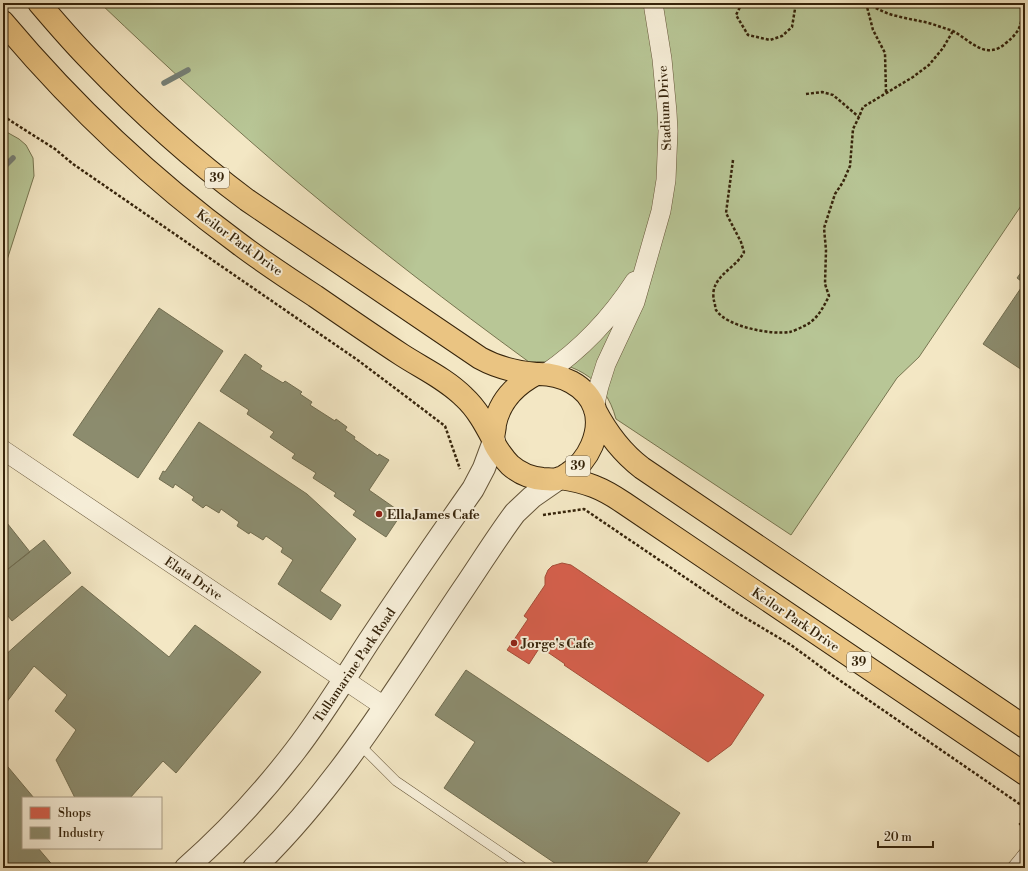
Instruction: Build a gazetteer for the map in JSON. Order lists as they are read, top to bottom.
{
  "streets": {
    "main road": ["39", "Keilor Park Drive"],
    "street": ["Stadium Drive", "Elata Drive", "Tullamarine Park Road"]
  },
  "crossings": [
    ["39", "Keilor Park Drive"],
    ["39", "Tullamarine Park Road"],
    ["Keilor Park Drive", "Tullamarine Park Road"],
    ["Elata Drive", "Tullamarine Park Road"]
  ],
  "places": ["Ella James Cafe", "Jorge's Cafe"],
  "legend": ["Shops", "Industry"],
  "scale_bar": "20 m"
}
